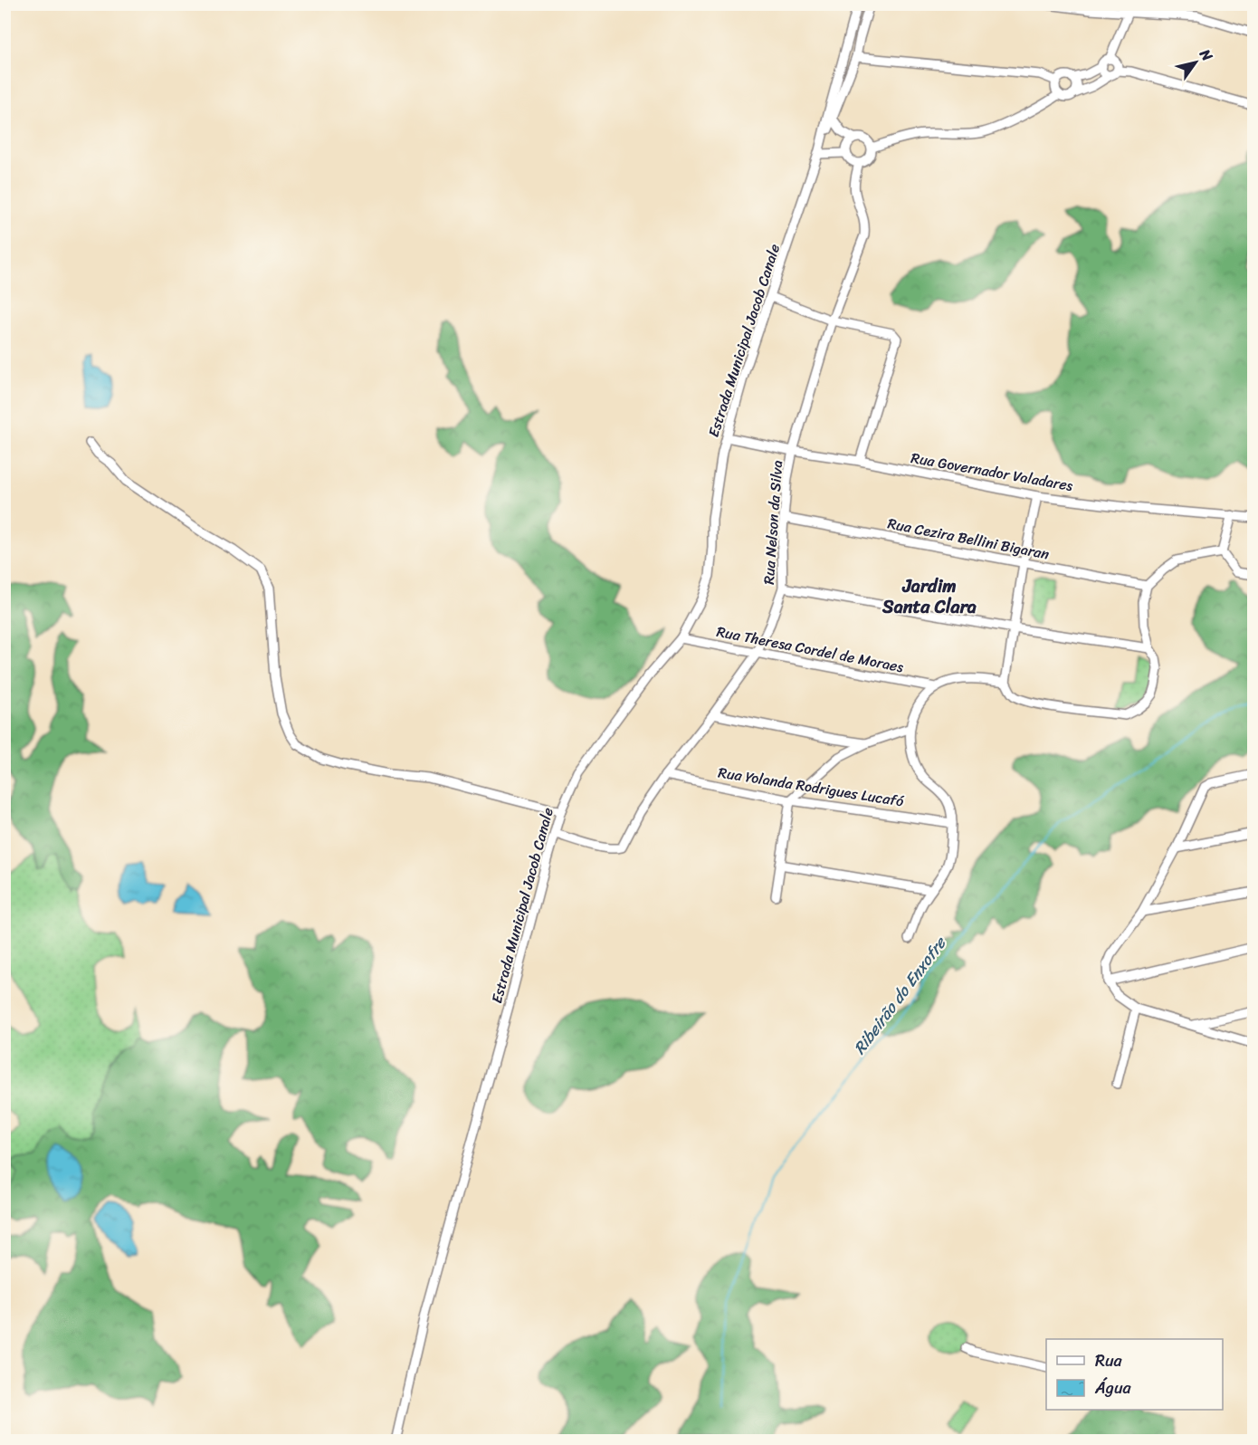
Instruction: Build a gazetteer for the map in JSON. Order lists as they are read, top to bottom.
{
  "streets": {
    "street": [
      "Estrada Municipal Jacob Canale",
      "Rua Governador Valadares",
      "Rua Nelson da Silva",
      "Rua Cezira Bellini Bigaran",
      "Rua Theresa Cordel de Moraes",
      "Rua Yolanda Rodrigues Lucafó"
    ]
  },
  "crossings": [
    ["Estrada Municipal Jacob Canale", "Rua Governador Valadares"],
    ["Estrada Municipal Jacob Canale", "Rua Nelson da Silva"],
    ["Estrada Municipal Jacob Canale", "Rua Theresa Cordel de Moraes"],
    ["Rua Governador Valadares", "Rua Nelson da Silva"],
    ["Rua Nelson da Silva", "Rua Cezira Bellini Bigaran"],
    ["Rua Nelson da Silva", "Rua Theresa Cordel de Moraes"],
    ["Rua Nelson da Silva", "Rua Yolanda Rodrigues Lucafó"]
  ],
  "districts": ["Jardim Santa Clara"],
  "water": ["Ribeirão do Enxofre"],
  "legend": ["Rua", "Água"],
  "north": "top right"
}
